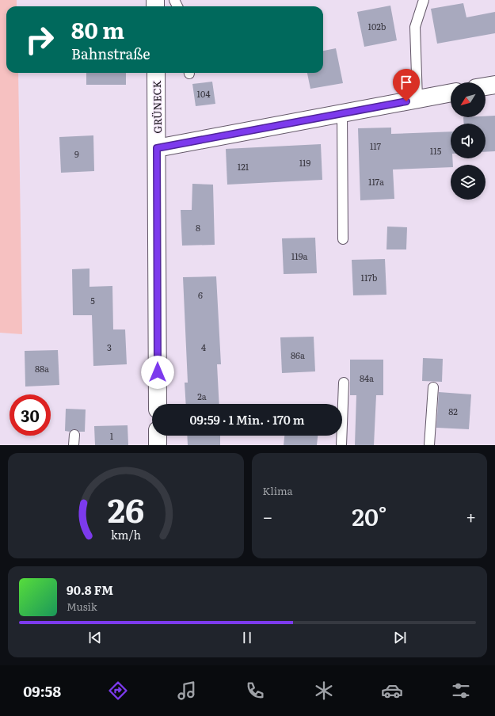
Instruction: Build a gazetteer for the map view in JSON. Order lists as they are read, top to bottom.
{
  "streets": {
    "street": ["GRÜNECK"]
  },
  "house_numbers": [
    "102b",
    "104",
    "117",
    "115",
    "9",
    "119",
    "121",
    "117a",
    "8",
    "119a",
    "117b",
    "6",
    "5",
    "3",
    "4",
    "86a",
    "88a",
    "84a",
    "2a",
    "82",
    "1"
  ],
  "north": "bottom left",
  "page": {
    "turn": ["80 m", "Bahnstraße"],
    "limit": "30",
    "trip": "09:59 · 1 Min. · 170 m",
    "tile": "Klima",
    "heat": ["−", "20°", "+"],
    "song": ["90.8 FM", "Musik"],
    "tabs": "09:58",
    "gauge": ["26", "km/h"]
  }
}
